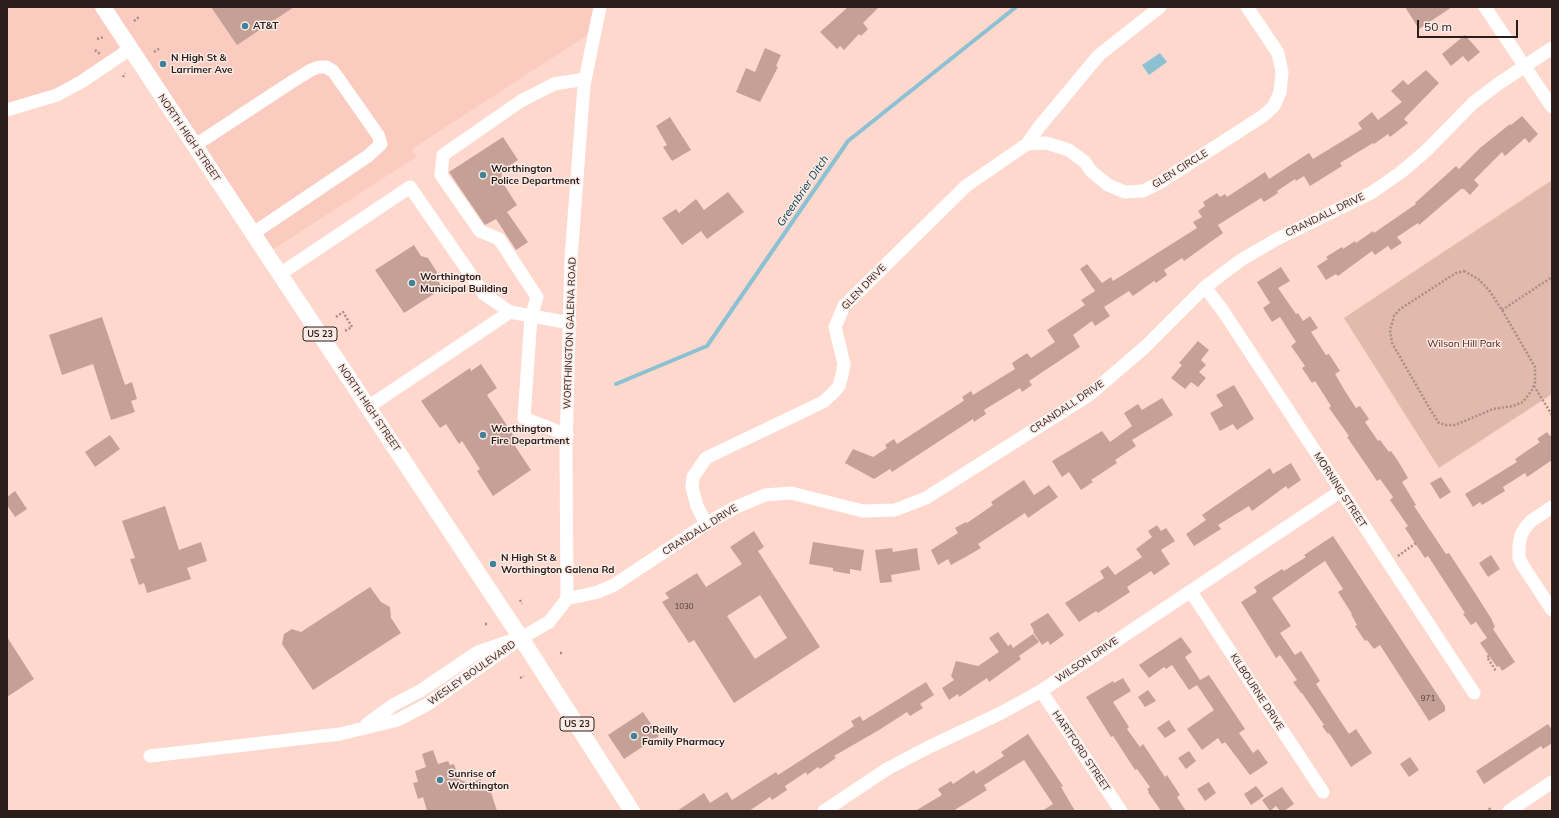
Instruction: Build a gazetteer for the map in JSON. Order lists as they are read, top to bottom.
{
  "streets": {
    "main road": ["NORTH HIGH STREET", "US 23"],
    "street": [
      "GLEN CIRCLE",
      "CRANDALL DRIVE",
      "GLEN DRIVE",
      "WORTHINGTON GALENA ROAD",
      "MORNING STREET",
      "WILSON DRIVE",
      "WESLEY BOULEVARD",
      "KILBOURNE DRIVE",
      "HARTFORD STREET"
    ]
  },
  "crossings": [
    ["NORTH HIGH STREET", "WESLEY BOULEVARD"],
    ["GLEN CIRCLE", "GLEN DRIVE"],
    ["CRANDALL DRIVE", "GLEN DRIVE"],
    ["CRANDALL DRIVE", "WORTHINGTON GALENA ROAD"],
    ["CRANDALL DRIVE", "MORNING STREET"],
    ["MORNING STREET", "WILSON DRIVE"],
    ["WILSON DRIVE", "KILBOURNE DRIVE"],
    ["WILSON DRIVE", "HARTFORD STREET"]
  ],
  "water": ["Greenbrier Ditch"],
  "parks": ["Wilson Hill Park"],
  "places": [
    "AT&T",
    "N High St & Larrimer Ave",
    "Worthington Police Department",
    "Worthington Municipal Building",
    "Worthington Fire Department",
    "N High St & Worthington Galena Rd",
    "O'Reilly Family Pharmacy",
    "Sunrise of Worthington"
  ],
  "house_numbers": ["1030", "971"],
  "scale_bar": "50 m"
}
